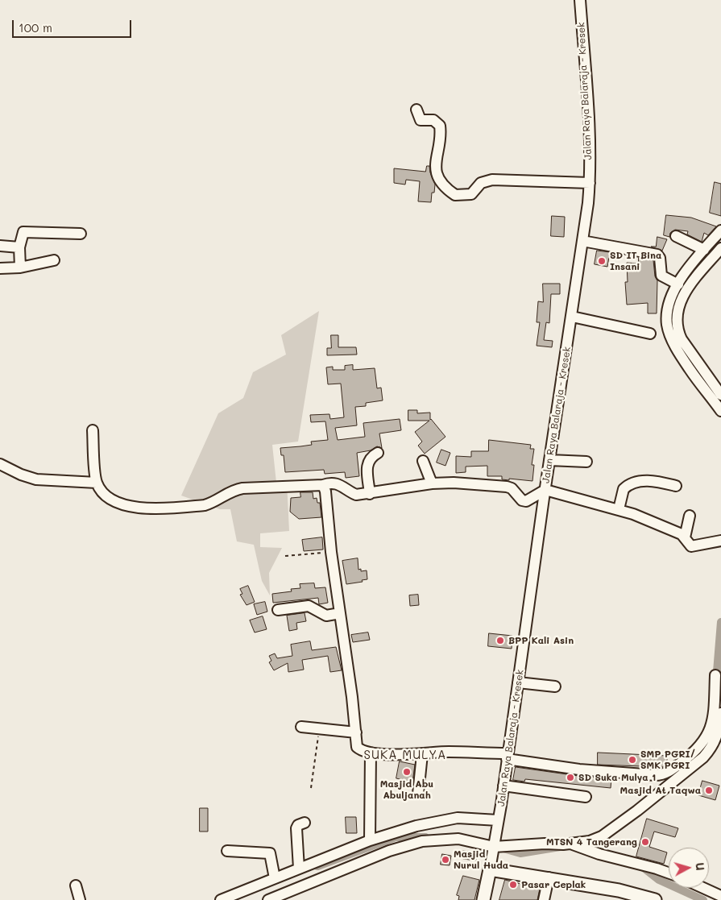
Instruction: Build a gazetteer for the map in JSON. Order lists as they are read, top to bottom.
{
  "streets": {
    "street": ["Jalan Raya Balaraja - Kresek"]
  },
  "districts": ["SUKA MULYA"],
  "places": [
    "SD IT Bina Insani",
    "BPP Kali Asin",
    "SMP PGRI/ SMK PGRI",
    "Masjid Abu Abuljanah",
    "SD Suka Mulya 1",
    "Masjid At Taqwa",
    "MTSN 4 Tangerang",
    "Masjid Nurul Huda",
    "Pasar Ceplak"
  ],
  "scale_bar": "100 m",
  "north": "right"
}
